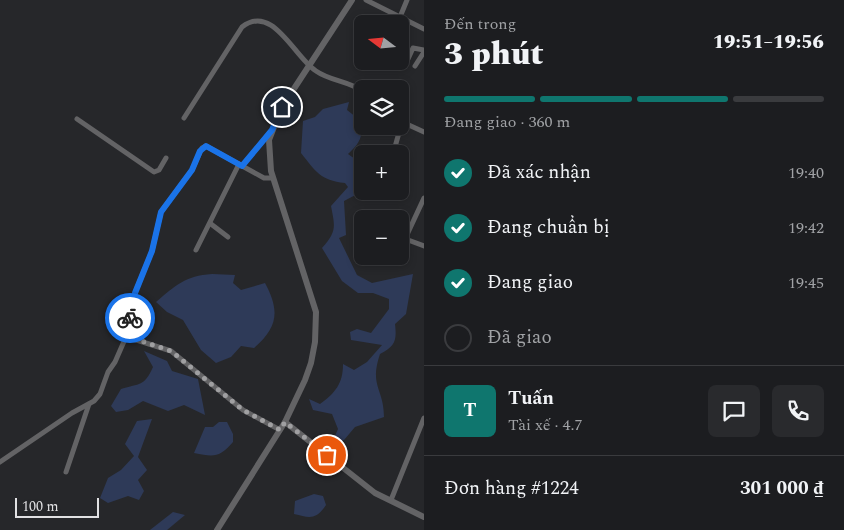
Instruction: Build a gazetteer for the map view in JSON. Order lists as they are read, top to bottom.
{
  "scale_bar": "100 m",
  "north": "left",
  "page": {
    "heading": ["3 phút", "Đến trong", "19:51–19:56"],
    "panel": [
      "Tuấn",
      "Tài xế · 4.7",
      "Đơn hàng #1224",
      "301 000 ₫"
    ],
    "map_buttons": ["+", "−"],
    "bar": "Đang giao · 360 m",
    "list": [
      ["Đã xác nhận", "19:40"],
      ["Đang chuẩn bị", "19:42"],
      ["Đang giao", "19:45"],
      "Đã giao"
    ],
    "round": "T",
    "scale": "100 m"
  }
}
